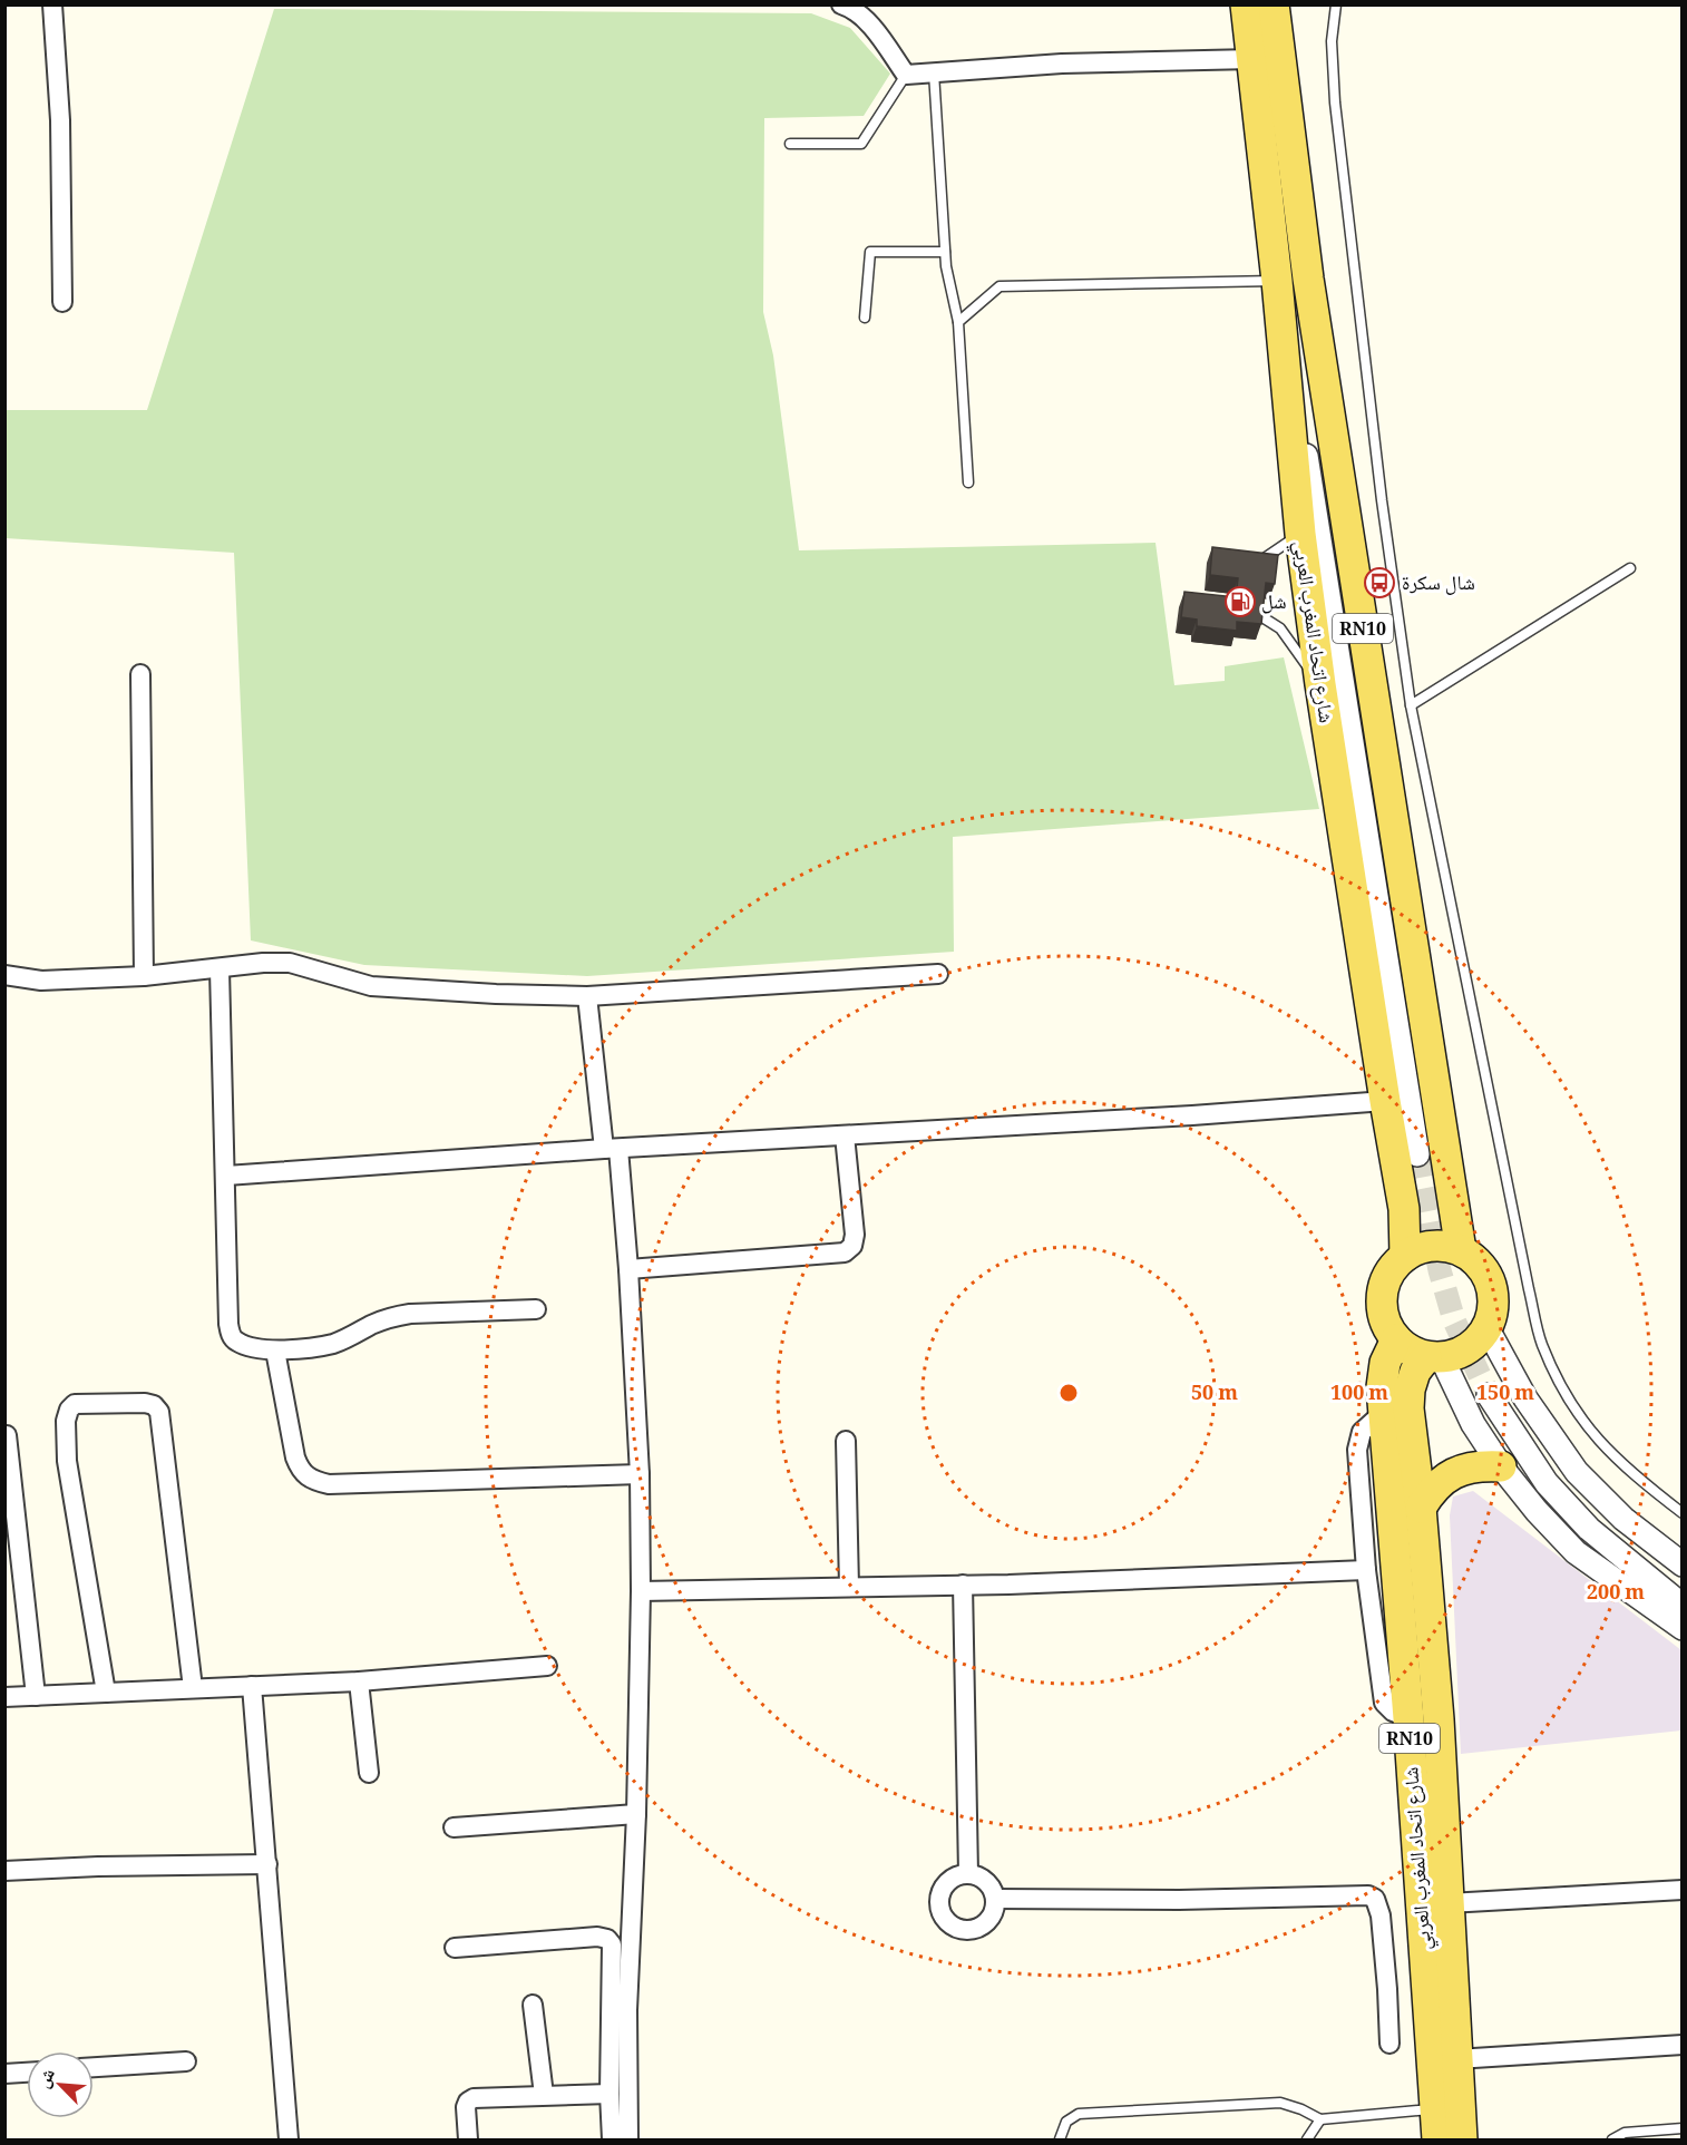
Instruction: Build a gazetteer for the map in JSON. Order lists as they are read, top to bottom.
{
  "streets": {
    "main road": ["RN10", "شارع اتحاد المغرب العربي"]
  },
  "places": {
    "bus stop": ["شال سكرة"],
    "fuel station": ["شل"]
  },
  "north": "top left",
  "rings": [
    "50 m",
    "100 m",
    "150 m",
    "200 m"
  ]
}
